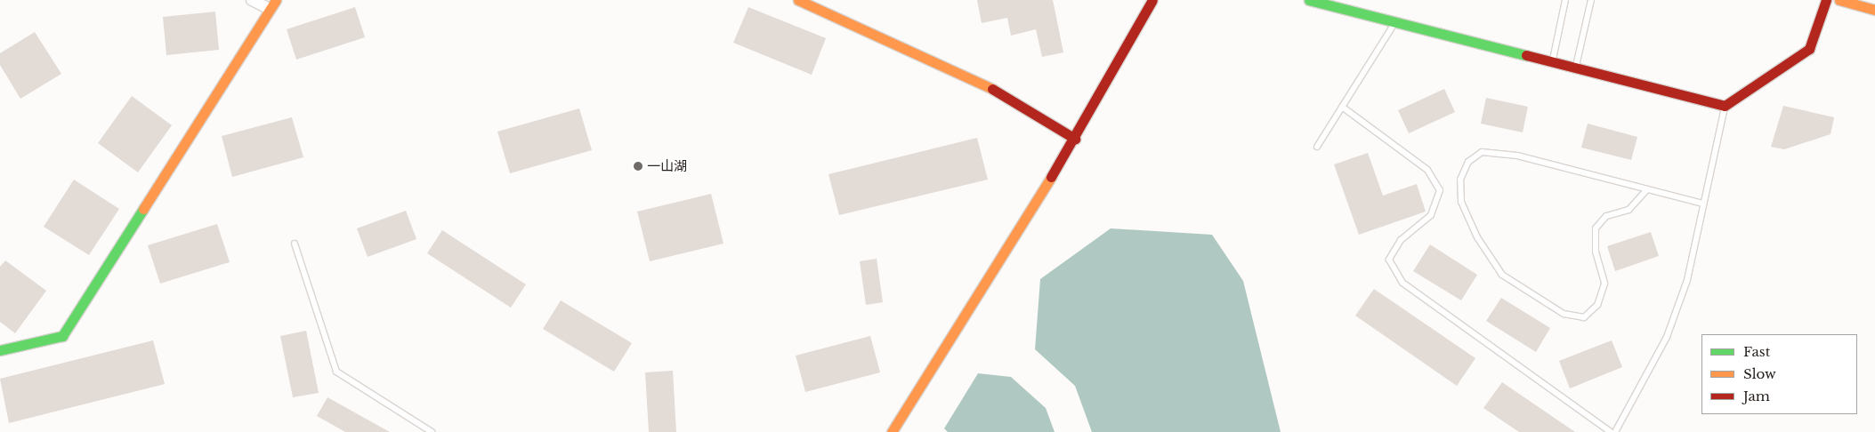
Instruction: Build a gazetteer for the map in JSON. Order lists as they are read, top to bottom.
{
  "places": ["一山湖"],
  "legend": ["Fast", "Slow", "Jam"]
}
